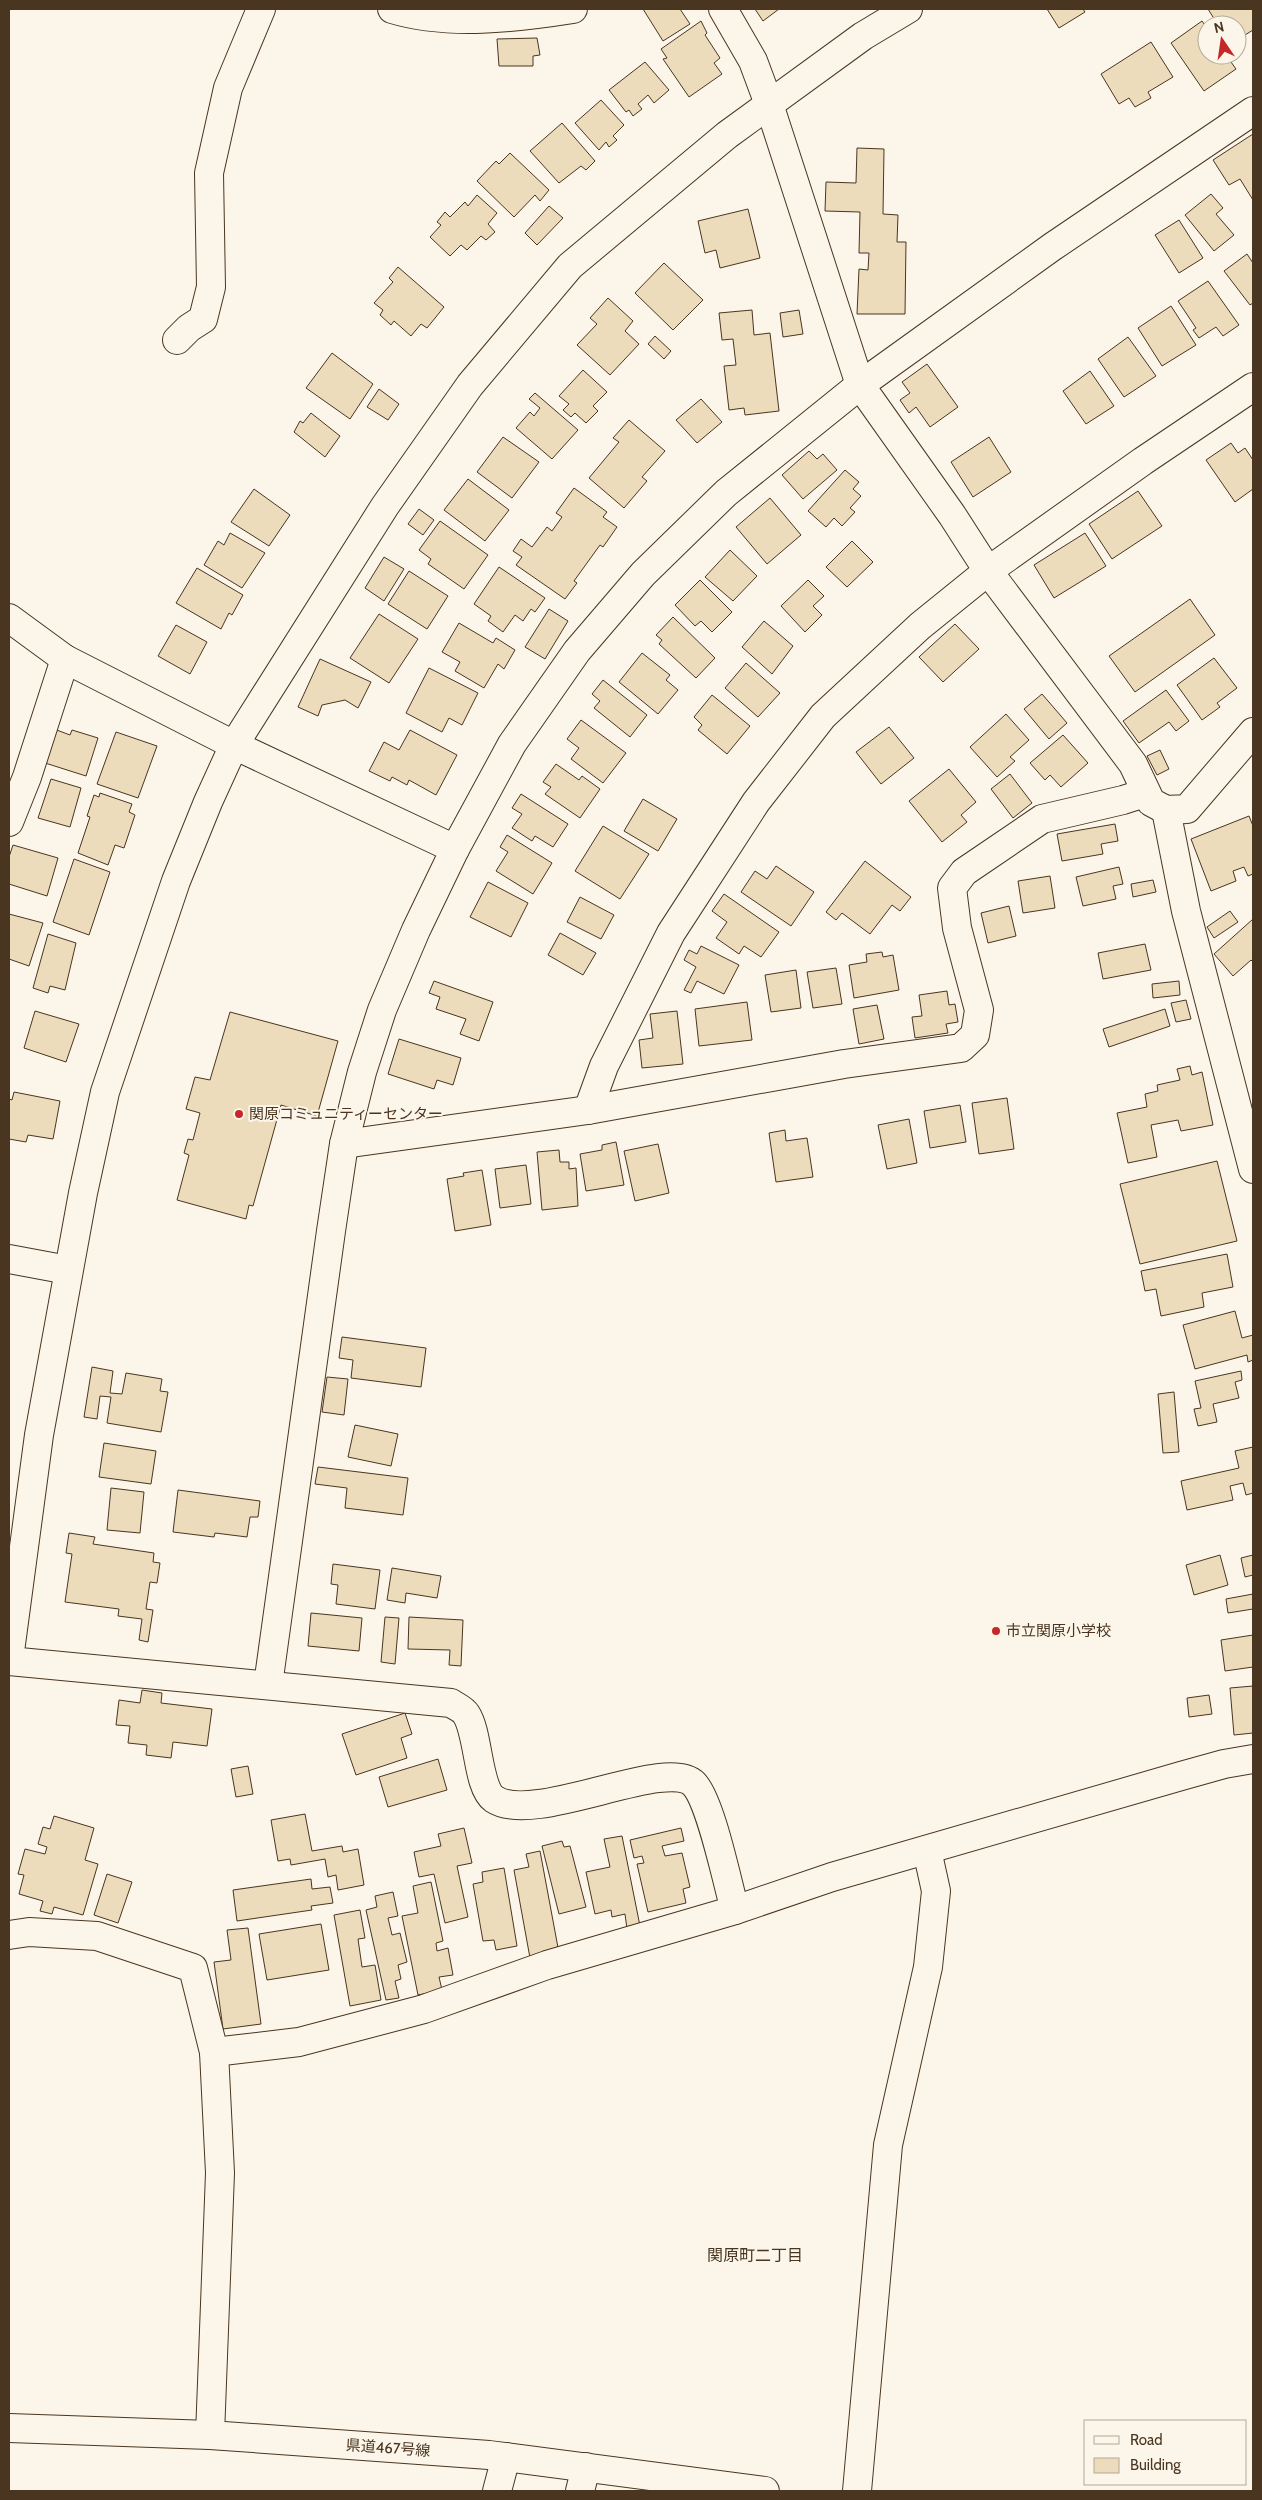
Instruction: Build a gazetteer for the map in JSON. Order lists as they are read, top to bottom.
{
  "streets": {
    "street": ["県道467号線"]
  },
  "districts": ["関原町二丁目"],
  "places": ["関原コミュニティーセンター", "市立関原小学校"],
  "legend": ["Road", "Building"],
  "north": "top"
}
